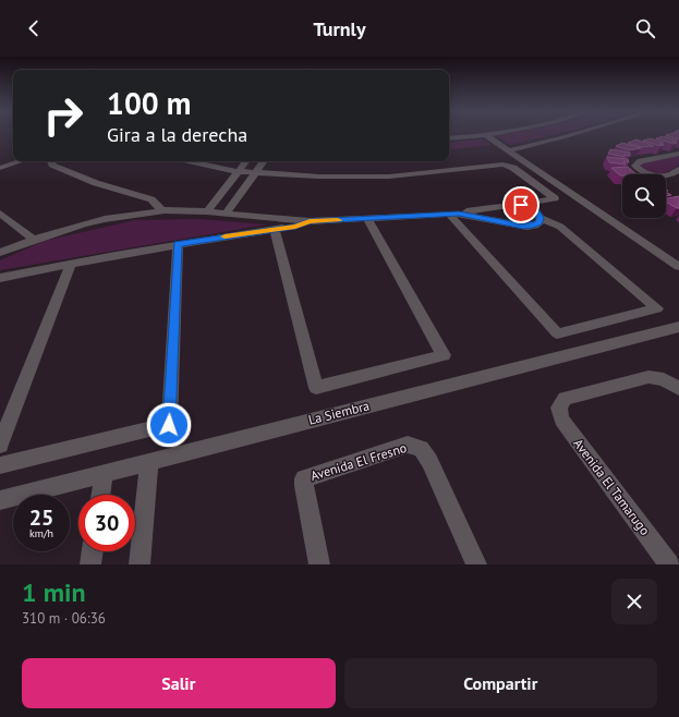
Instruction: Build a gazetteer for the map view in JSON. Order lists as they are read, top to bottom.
{
  "streets": {
    "street": ["La Siembra", "Avenida El Fresno", "Avenida El Tamarugo"]
  },
  "page": {
    "header": "Turnly",
    "turn": ["100 m", "Gira a la derecha"],
    "speed": "25 km/h",
    "limit": "30",
    "heading": ["1 min", "310 m · 06:36"],
    "buttons": ["Salir", "Compartir"]
  }
}
